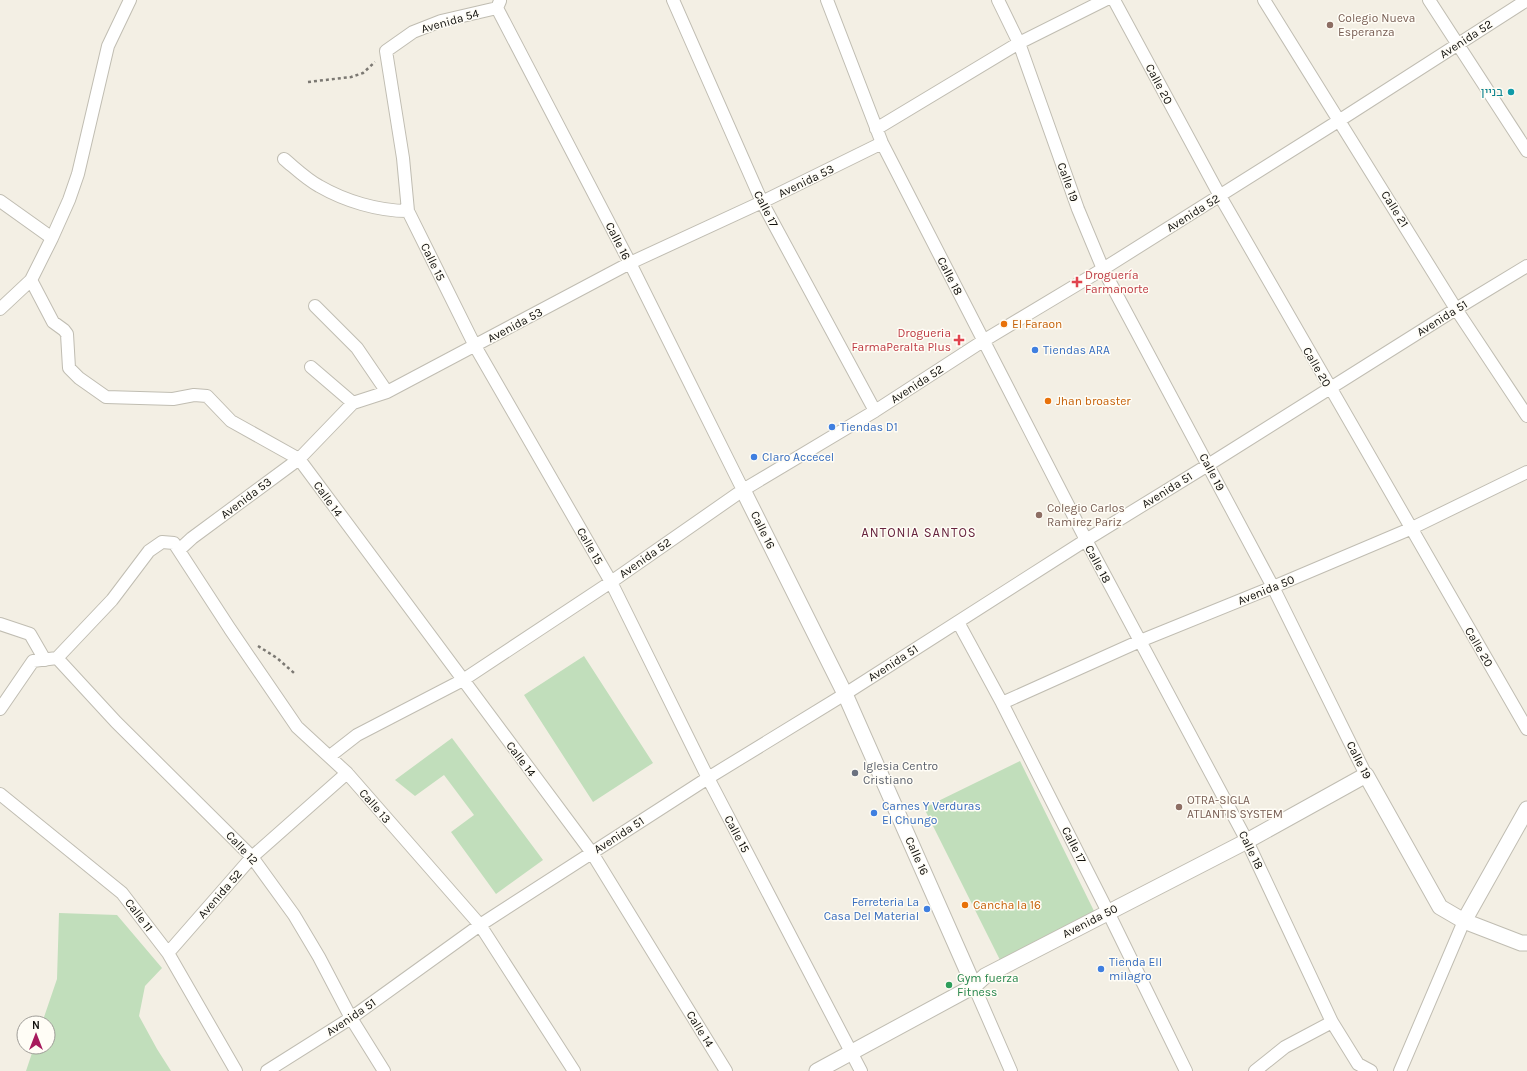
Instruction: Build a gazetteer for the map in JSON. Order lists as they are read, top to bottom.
{
  "streets": {
    "street": [
      "Avenida 54",
      "Avenida 52",
      "Calle 20",
      "Avenida 53",
      "Calle 19",
      "Calle 17",
      "Calle 21",
      "Calle 16",
      "Calle 15",
      "Calle 18",
      "Avenida 51",
      "Calle 14",
      "Avenida 50",
      "Calle 13",
      "Calle 12",
      "Calle 11"
    ]
  },
  "crossings": [
    ["Avenida 54", "Calle 16"],
    ["Avenida 54", "Calle 15"],
    ["Avenida 52", "Calle 20"],
    ["Avenida 52", "Calle 19"],
    ["Avenida 52", "Calle 17"],
    ["Avenida 52", "Calle 21"],
    ["Avenida 52", "Calle 16"],
    ["Avenida 52", "Calle 15"],
    ["Avenida 52", "Calle 18"],
    ["Avenida 52", "Calle 14"],
    ["Avenida 52", "Calle 13"],
    ["Avenida 52", "Calle 12"],
    ["Avenida 52", "Calle 11"],
    ["Calle 20", "Avenida 51"],
    ["Calle 20", "Avenida 50"],
    ["Avenida 53", "Calle 17"],
    ["Avenida 53", "Calle 16"],
    ["Avenida 53", "Calle 15"],
    ["Avenida 53", "Calle 18"],
    ["Avenida 53", "Calle 14"],
    ["Avenida 53", "Calle 13"],
    ["Calle 19", "Avenida 51"],
    ["Calle 19", "Avenida 50"],
    ["Calle 17", "Avenida 51"],
    ["Calle 17", "Avenida 50"],
    ["Calle 21", "Avenida 51"],
    ["Calle 16", "Avenida 51"],
    ["Calle 16", "Avenida 50"],
    ["Calle 15", "Avenida 51"],
    ["Calle 15", "Avenida 50"],
    ["Calle 18", "Avenida 51"],
    ["Calle 18", "Avenida 50"],
    ["Avenida 51", "Calle 14"],
    ["Avenida 51", "Calle 13"],
    ["Avenida 51", "Calle 12"]
  ],
  "districts": ["ANTONIA SANTOS"],
  "places": {
    "other": [
      "Colegio Nueva Esperanza",
      "בניין",
      "El Faraon",
      "Tiendas ARA",
      "Jhan broaster",
      "Tiendas D1",
      "Claro Accecel",
      "Colegio Carlos Ramirez Pariz",
      "Iglesia Centro Cristiano",
      "OTRA-SIGLA ATLANTIS SYSTEM",
      "Carnes Y Verduras El Chungo",
      "Cancha la 16",
      "Ferreteria La Casa Del Material",
      "Tienda Ell milagro",
      "Gym fuerza Fitness"
    ],
    "health": ["Droguería Farmanorte", "Drogueria FarmaPeralta Plus"]
  },
  "north": "top"
}
